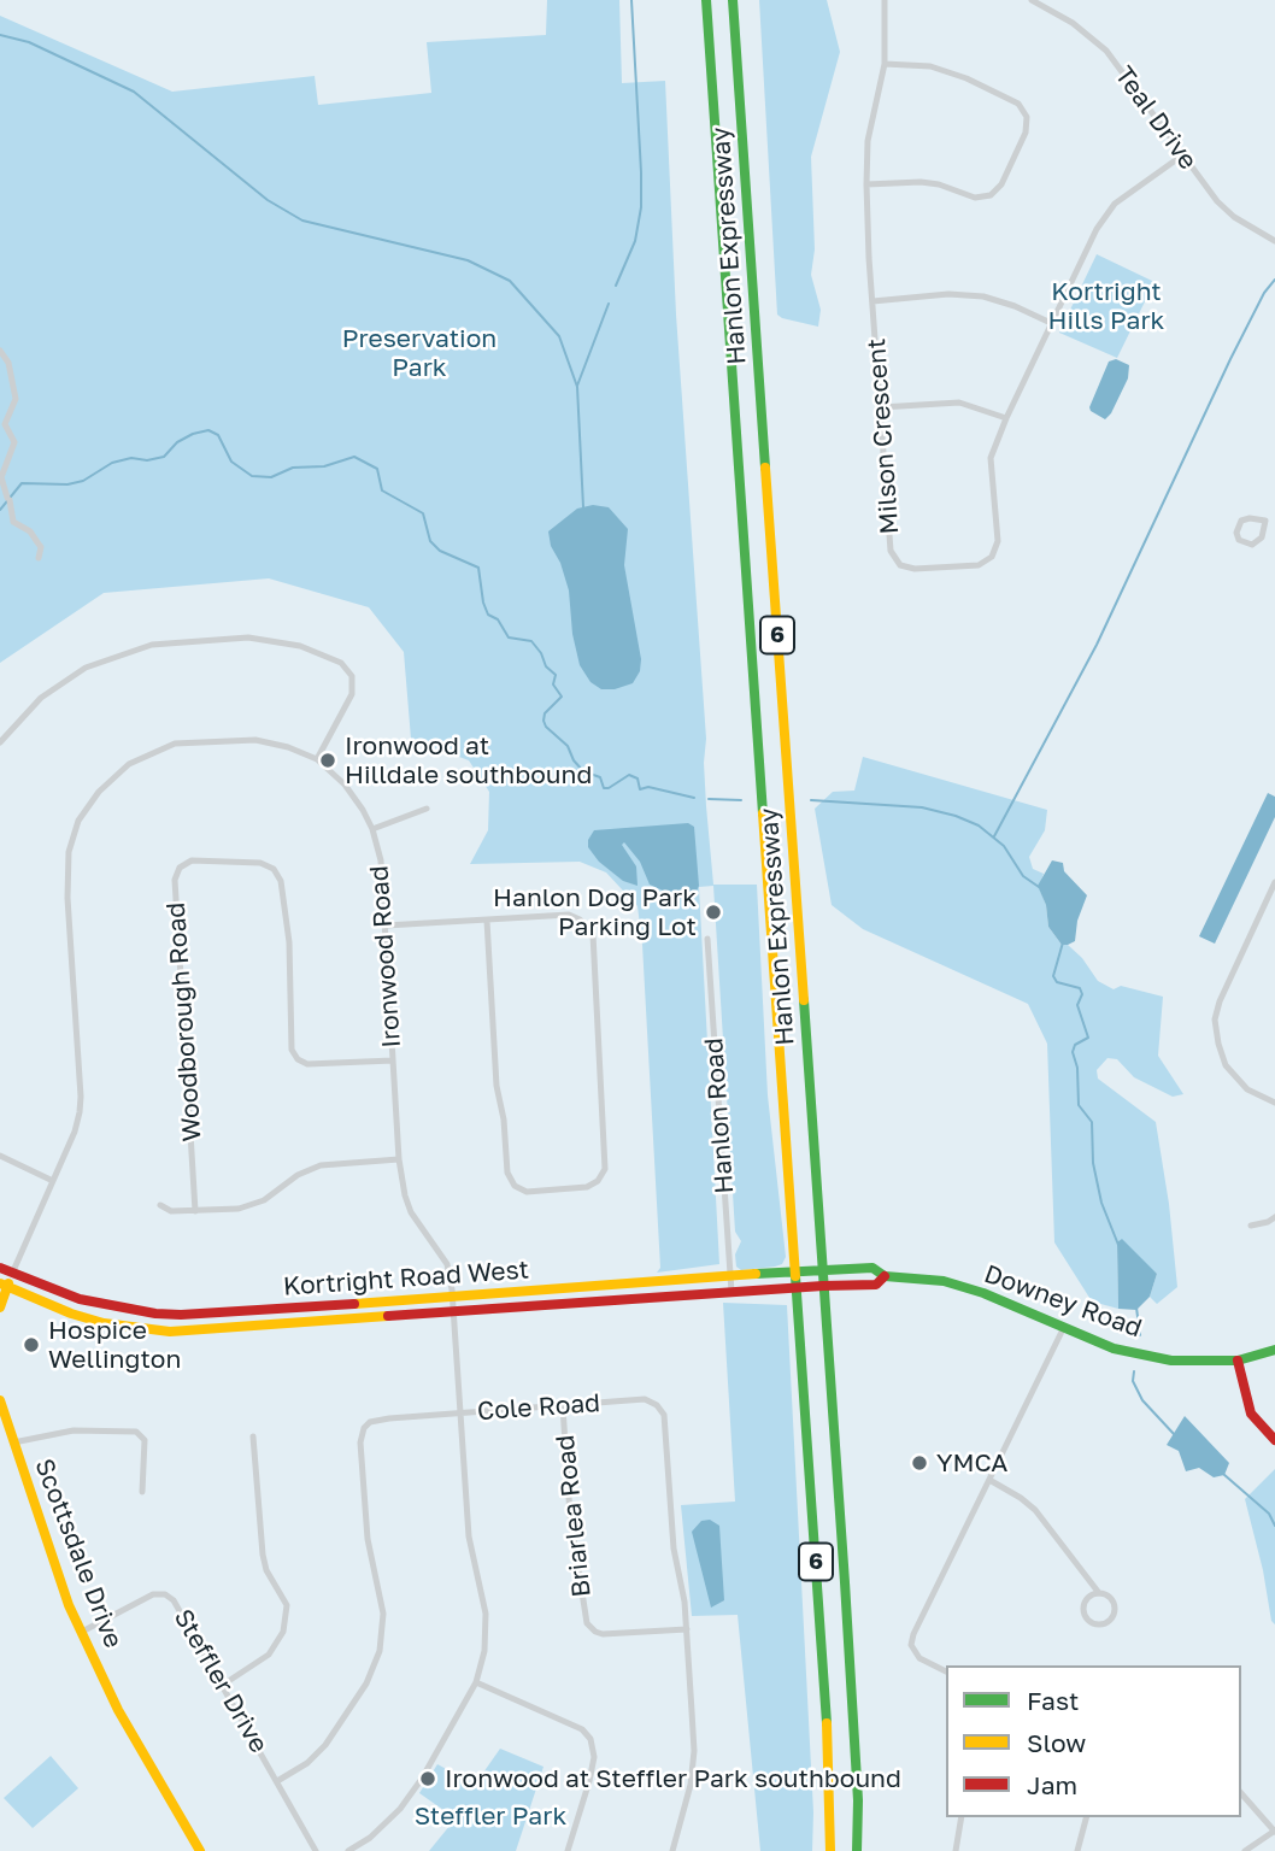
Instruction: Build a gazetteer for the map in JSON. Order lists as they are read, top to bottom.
{
  "streets": {
    "main road": [
      "Hanlon Expressway",
      "6",
      "Kortright Road West",
      "Downey Road",
      "Scottsdale Drive"
    ],
    "street": [
      "Teal Drive",
      "Milson Crescent",
      "Ironwood Road",
      "Woodborough Road",
      "Hanlon Road",
      "Cole Road",
      "Briarlea Road",
      "Steffler Drive"
    ]
  },
  "crossings": [
    ["Teal Drive", "Milson Crescent"],
    ["Hanlon Expressway", "Kortright Road West"],
    ["Hanlon Expressway", "Downey Road"],
    ["Ironwood Road", "Woodborough Road"],
    ["Ironwood Road", "Kortright Road West"],
    ["Ironwood Road", "Cole Road"],
    ["Hanlon Road", "Kortright Road West"],
    ["Kortright Road West", "Downey Road"],
    ["Cole Road", "Briarlea Road"],
    ["Cole Road", "Steffler Drive"],
    ["Scottsdale Drive", "Steffler Drive"]
  ],
  "parks": ["Kortright Hills Park", "Preservation Park", "Steffler Park"],
  "places": [
    "Ironwood at Hilldale southbound",
    "Hanlon Dog Park Parking Lot",
    "Hospice Wellington",
    "YMCA",
    "Ironwood at Steffler Park southbound"
  ],
  "legend": ["Fast", "Slow", "Jam"]
}
